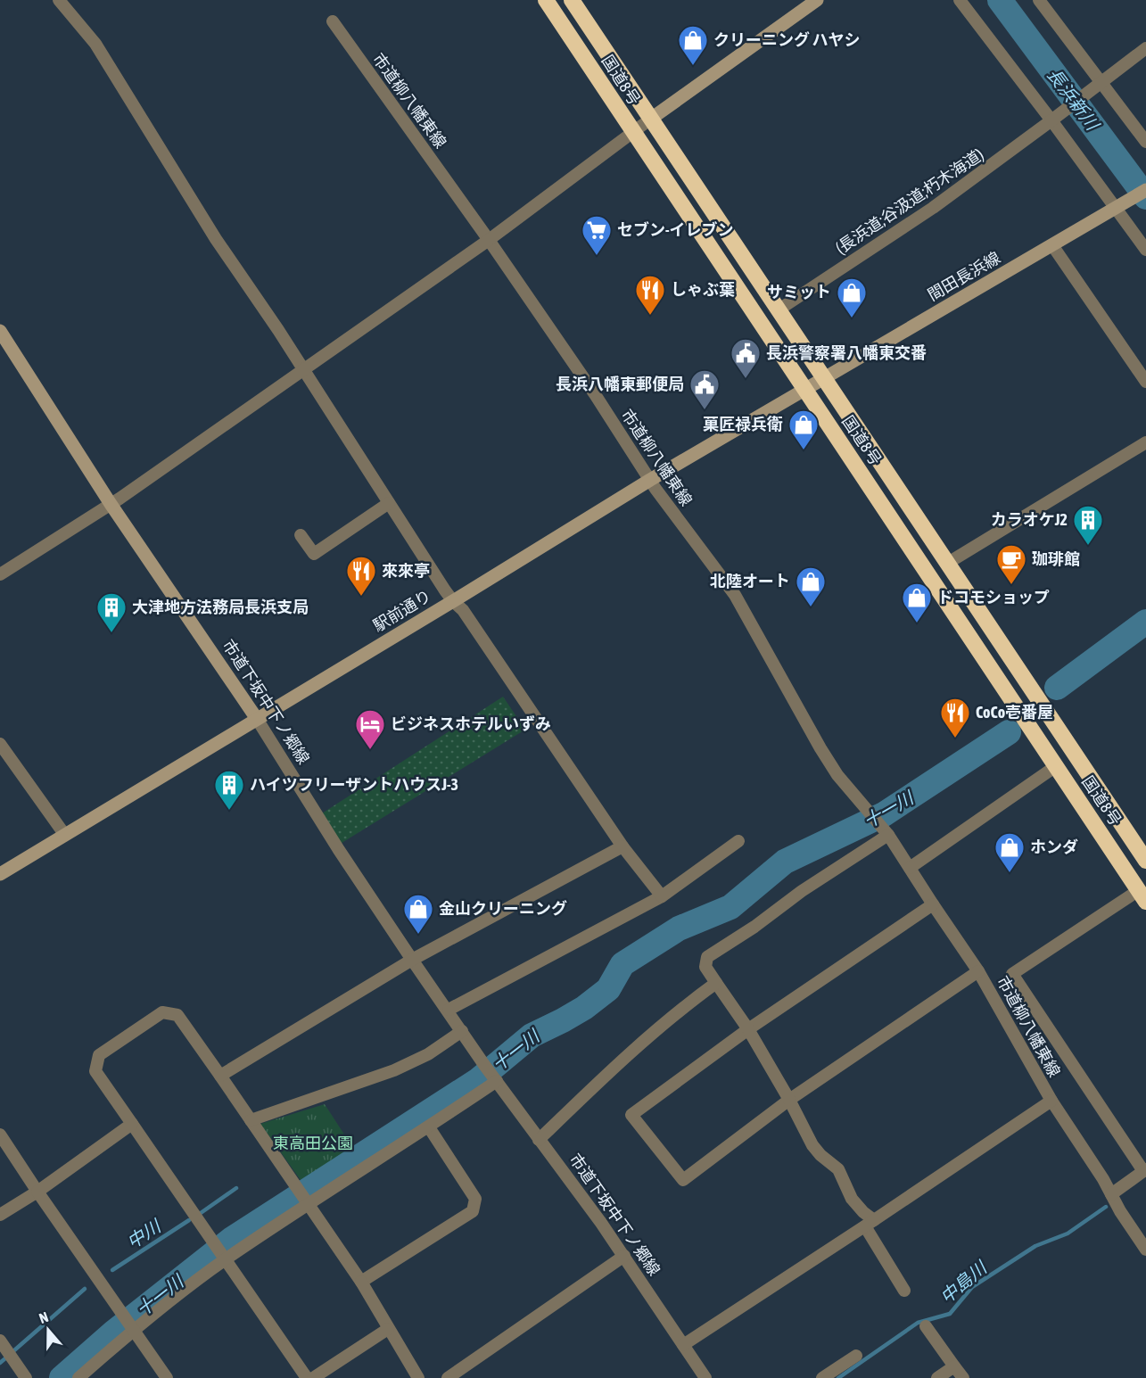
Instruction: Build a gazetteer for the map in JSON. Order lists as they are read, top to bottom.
{
  "streets": {
    "highway": ["国道8号"],
    "main road": ["間田長浜線", "駅前通り", "市道下坂中下ノ郷線"],
    "street": ["市道柳八幡東線", "(長浜道;谷汲道;朽木海道)"]
  },
  "crossings": [
    ["国道8号", "(長浜道;谷汲道;朽木海道)"],
    ["国道8号", "間田長浜線"],
    ["国道8号", "駅前通り"],
    ["市道柳八幡東線", "駅前通り"],
    ["間田長浜線", "駅前通り"],
    ["駅前通り", "市道下坂中下ノ郷線"]
  ],
  "water": [
    "長浜新川",
    "十一川",
    "中川",
    "中島川"
  ],
  "parks": ["東高田公園"],
  "places": {
    "shop": [
      "クリーニング ハヤシ",
      "サミット",
      "菓匠禄兵衛",
      "北陸オート",
      "ドコモショップ",
      "ホンダ",
      "金山クリーニング"
    ],
    "supermarket": ["セブン-イレブン"],
    "restaurant": ["しゃぶ葉", "來來亭", "CoCo壱番屋"],
    "public building": ["長浜警察署八幡東交番", "長浜八幡東郵便局"],
    "building": ["カラオケJ2", "大津地方法務局長浜支局", "ハイツフリーザントハウスJ-3"],
    "cafe": ["珈琲館"],
    "hotel": ["ビジネスホテルいずみ"]
  },
  "north": "top"
}
